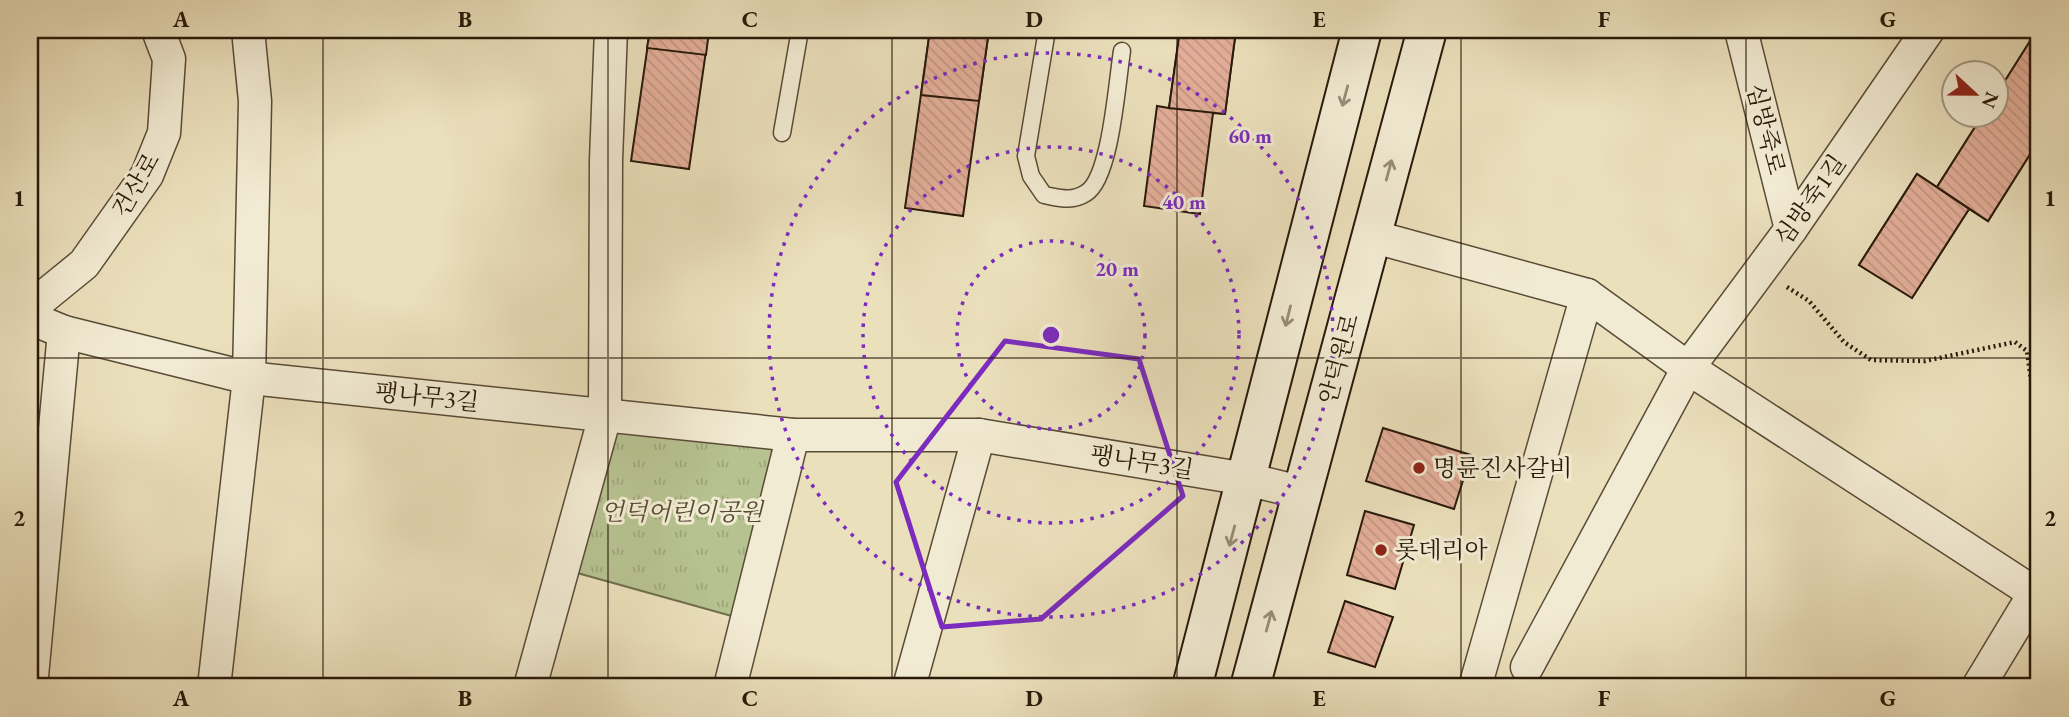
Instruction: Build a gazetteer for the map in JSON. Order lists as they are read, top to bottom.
{
  "streets": {
    "street": [
      "심방죽로",
      "건산로",
      "심방죽1길",
      "안덕원로",
      "팽나무3길"
    ]
  },
  "crossings": [
    ["심방죽로", "심방죽1길"],
    ["안덕원로", "팽나무3길"]
  ],
  "parks": ["언덕어린이공원"],
  "places": ["명륜진사갈비", "롯데리아"],
  "north": "right",
  "grid": {
    "columns": [
      "A",
      "B",
      "C",
      "D",
      "E",
      "F",
      "G"
    ],
    "rows": ["1", "2"]
  },
  "rings": ["60 m", "40 m", "20 m"]
}
